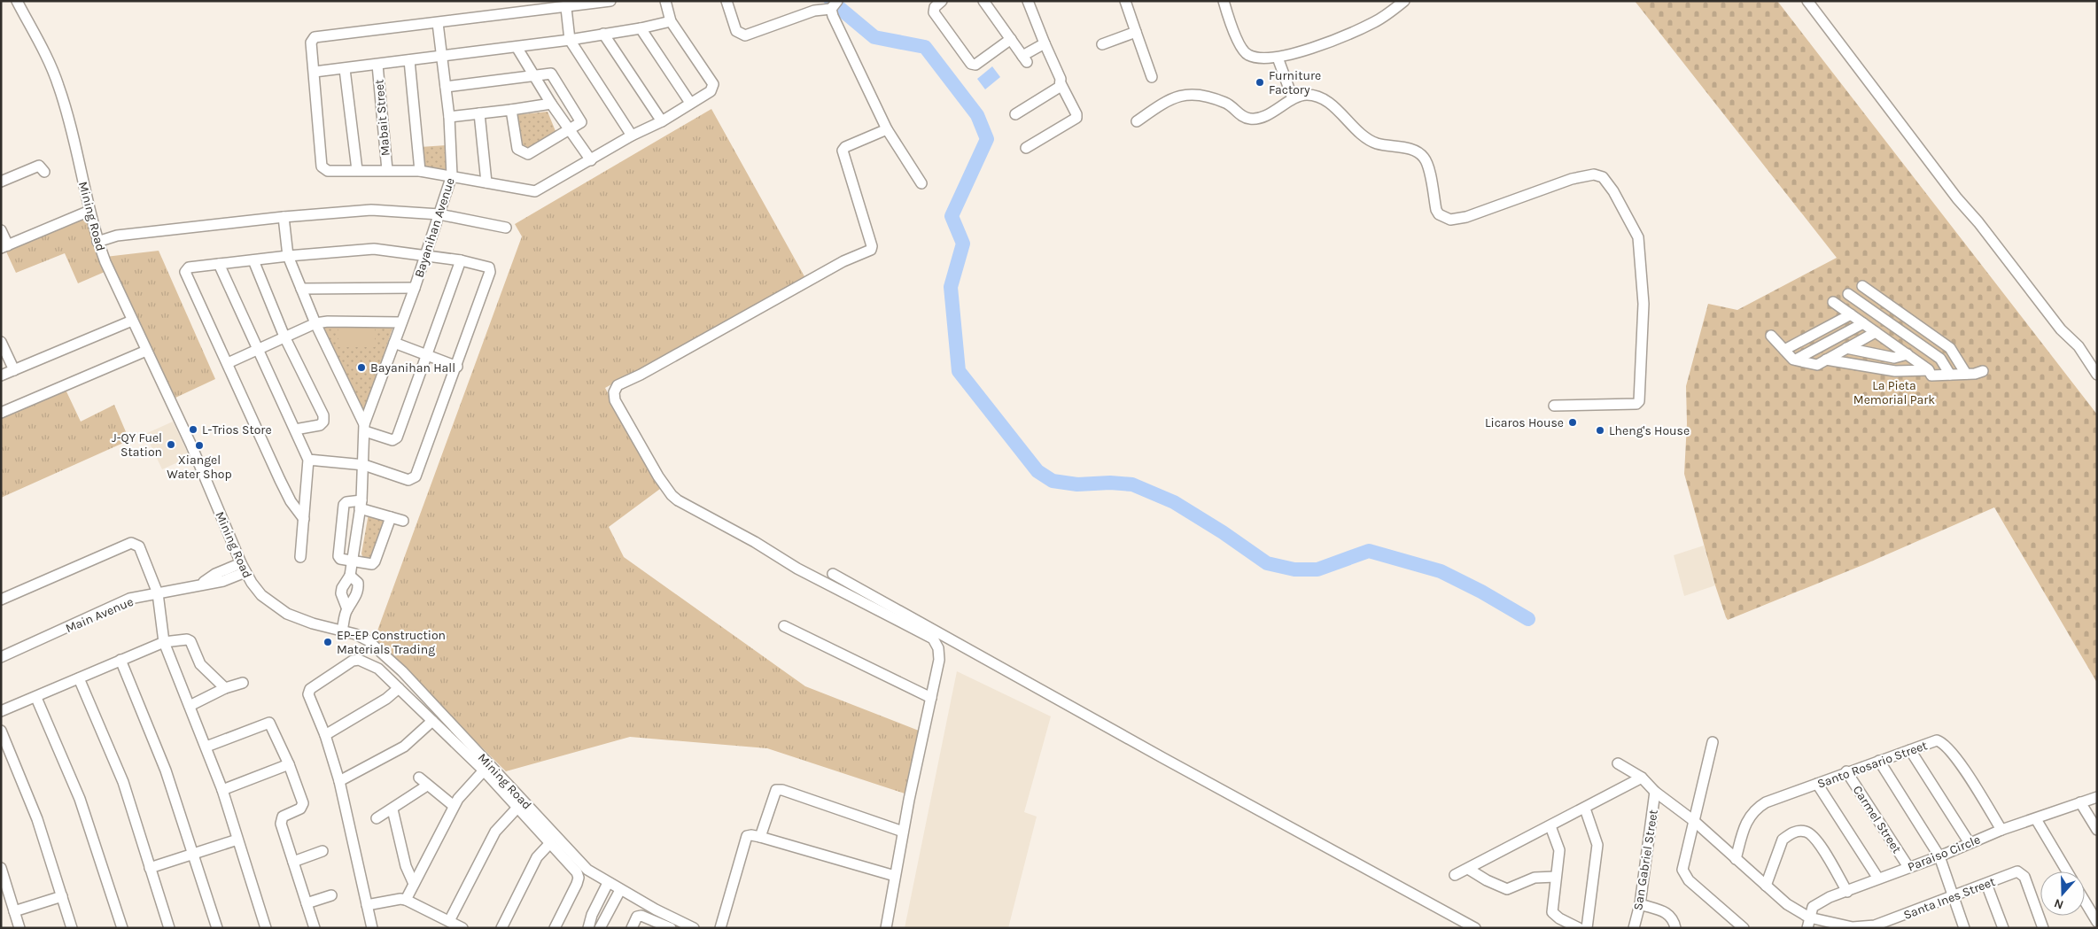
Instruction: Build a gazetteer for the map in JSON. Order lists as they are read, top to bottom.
{
  "streets": {
    "street": [
      "Mabait Street",
      "Mining Road",
      "Bayanihan Avenue",
      "Main Avenue",
      "Santo Rosario Street",
      "Carmel Street",
      "Paraiso Circle",
      "San Gabriel Street",
      "Santa Ines Street"
    ]
  },
  "crossings": [
    ["Mining Road", "Main Avenue"],
    ["Santo Rosario Street", "Carmel Street"],
    ["Santo Rosario Street", "Paraiso Circle"],
    ["Santo Rosario Street", "Santa Ines Street"],
    ["Carmel Street", "Paraiso Circle"],
    ["Paraiso Circle", "Santa Ines Street"],
    ["San Gabriel Street", "Santa Ines Street"]
  ],
  "parks": ["La Pieta Memorial Park"],
  "places": [
    "Furniture Factory",
    "Bayanihan Hall",
    "Licaros House",
    "L-Trios Store",
    "Lheng's House",
    "J-QY Fuel Station",
    "Xiangel Water Shop",
    "EP-EP Construction Materials Trading"
  ],
  "north": "bottom"
}
